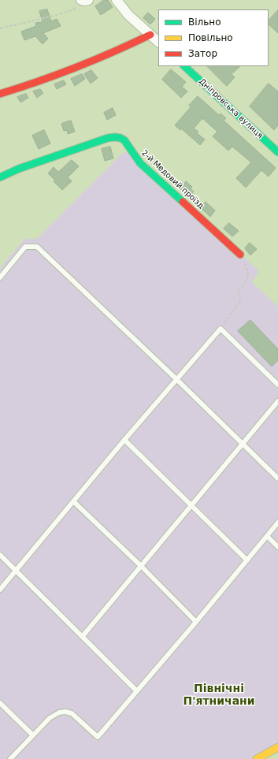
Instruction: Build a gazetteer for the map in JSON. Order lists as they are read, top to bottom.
{
  "streets": {
    "street": ["Дніпровська вулиця", "2-й Медовий проїзд"]
  },
  "districts": ["Північні П'ятничани"],
  "legend": ["Вільно", "Повільно", "Затор"]
}
